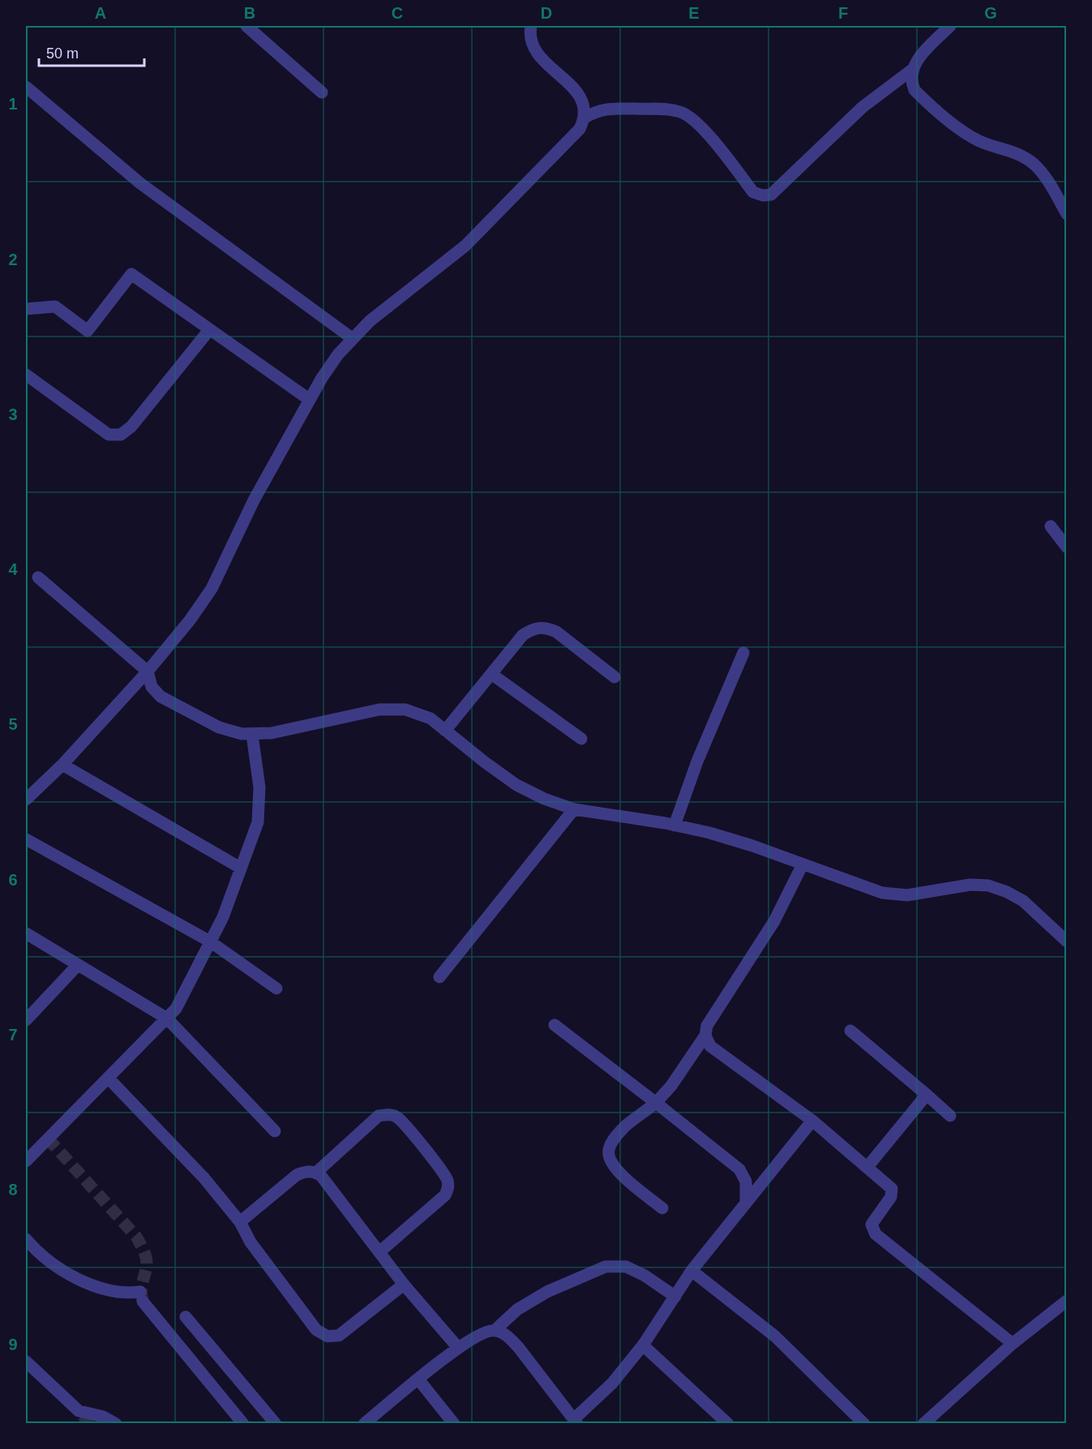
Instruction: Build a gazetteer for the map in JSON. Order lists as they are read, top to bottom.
{
  "scale_bar": "50 m",
  "grid": {
    "columns": [
      "A",
      "B",
      "C",
      "D",
      "E",
      "F",
      "G"
    ],
    "rows": [
      "1",
      "2",
      "3",
      "4",
      "5",
      "6",
      "7",
      "8",
      "9"
    ]
  }
}
